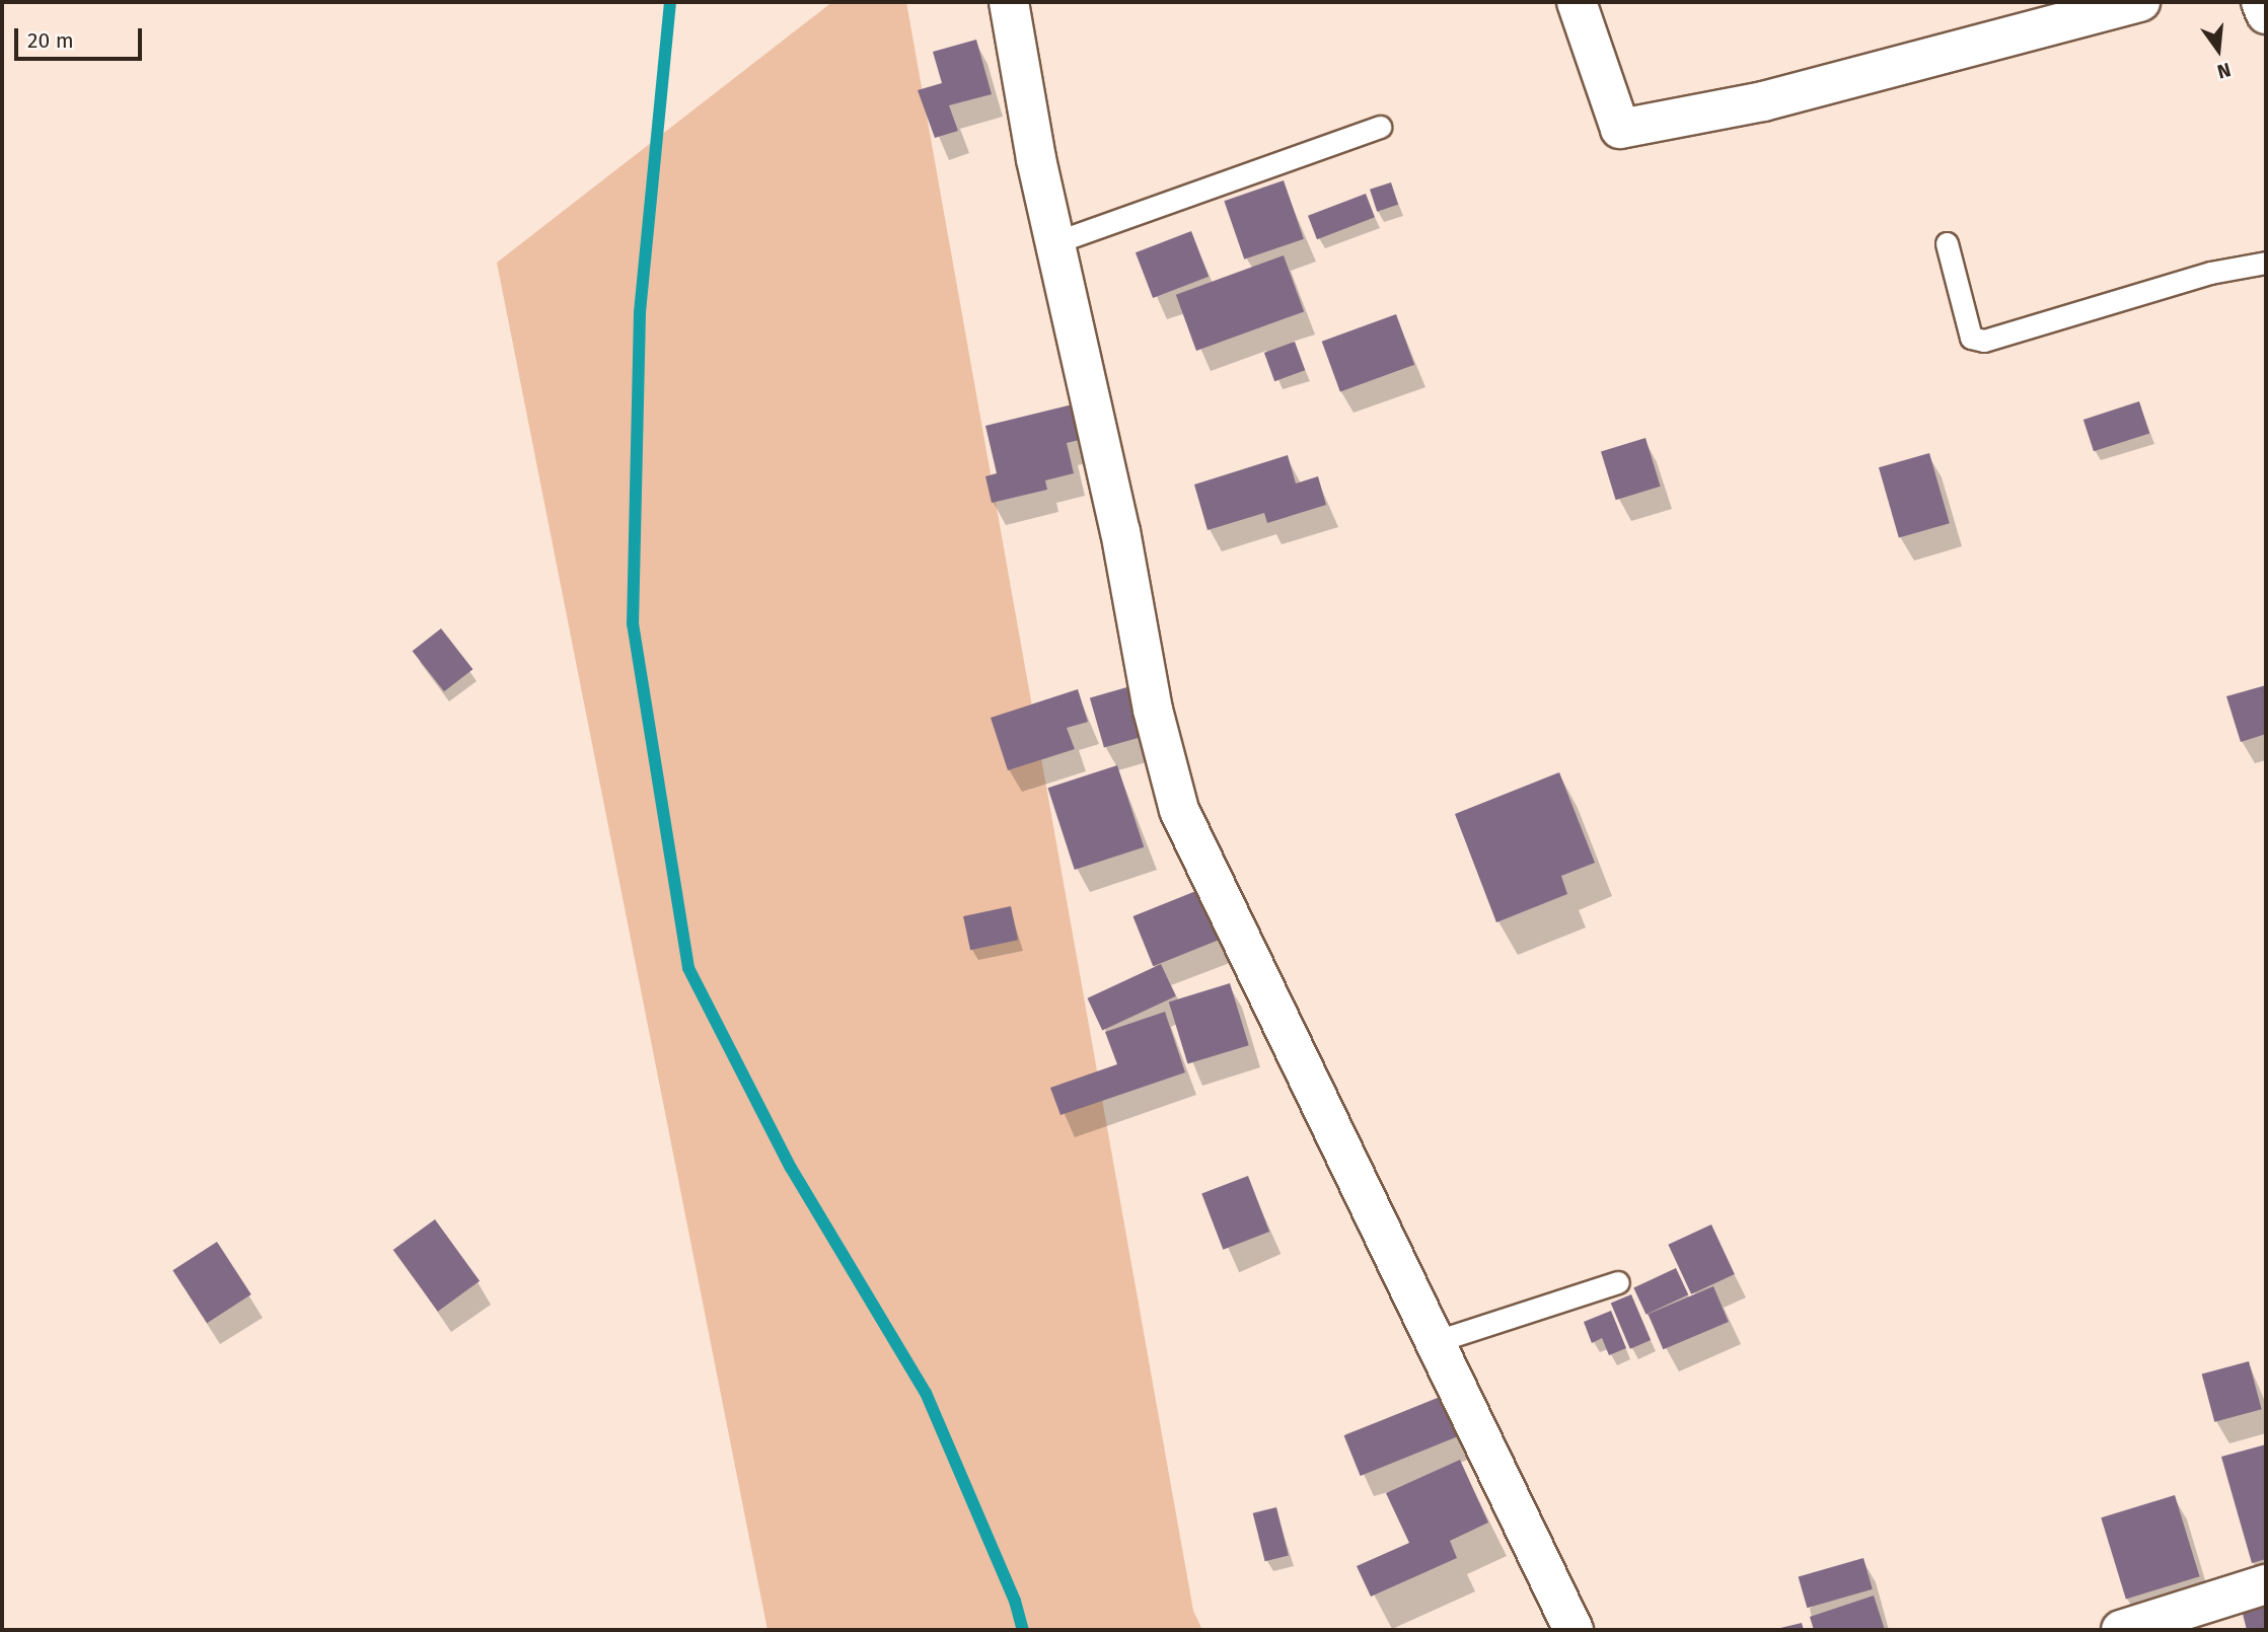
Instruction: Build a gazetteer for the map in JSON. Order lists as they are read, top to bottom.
{
  "scale_bar": "20 m",
  "north": "bottom"
}
